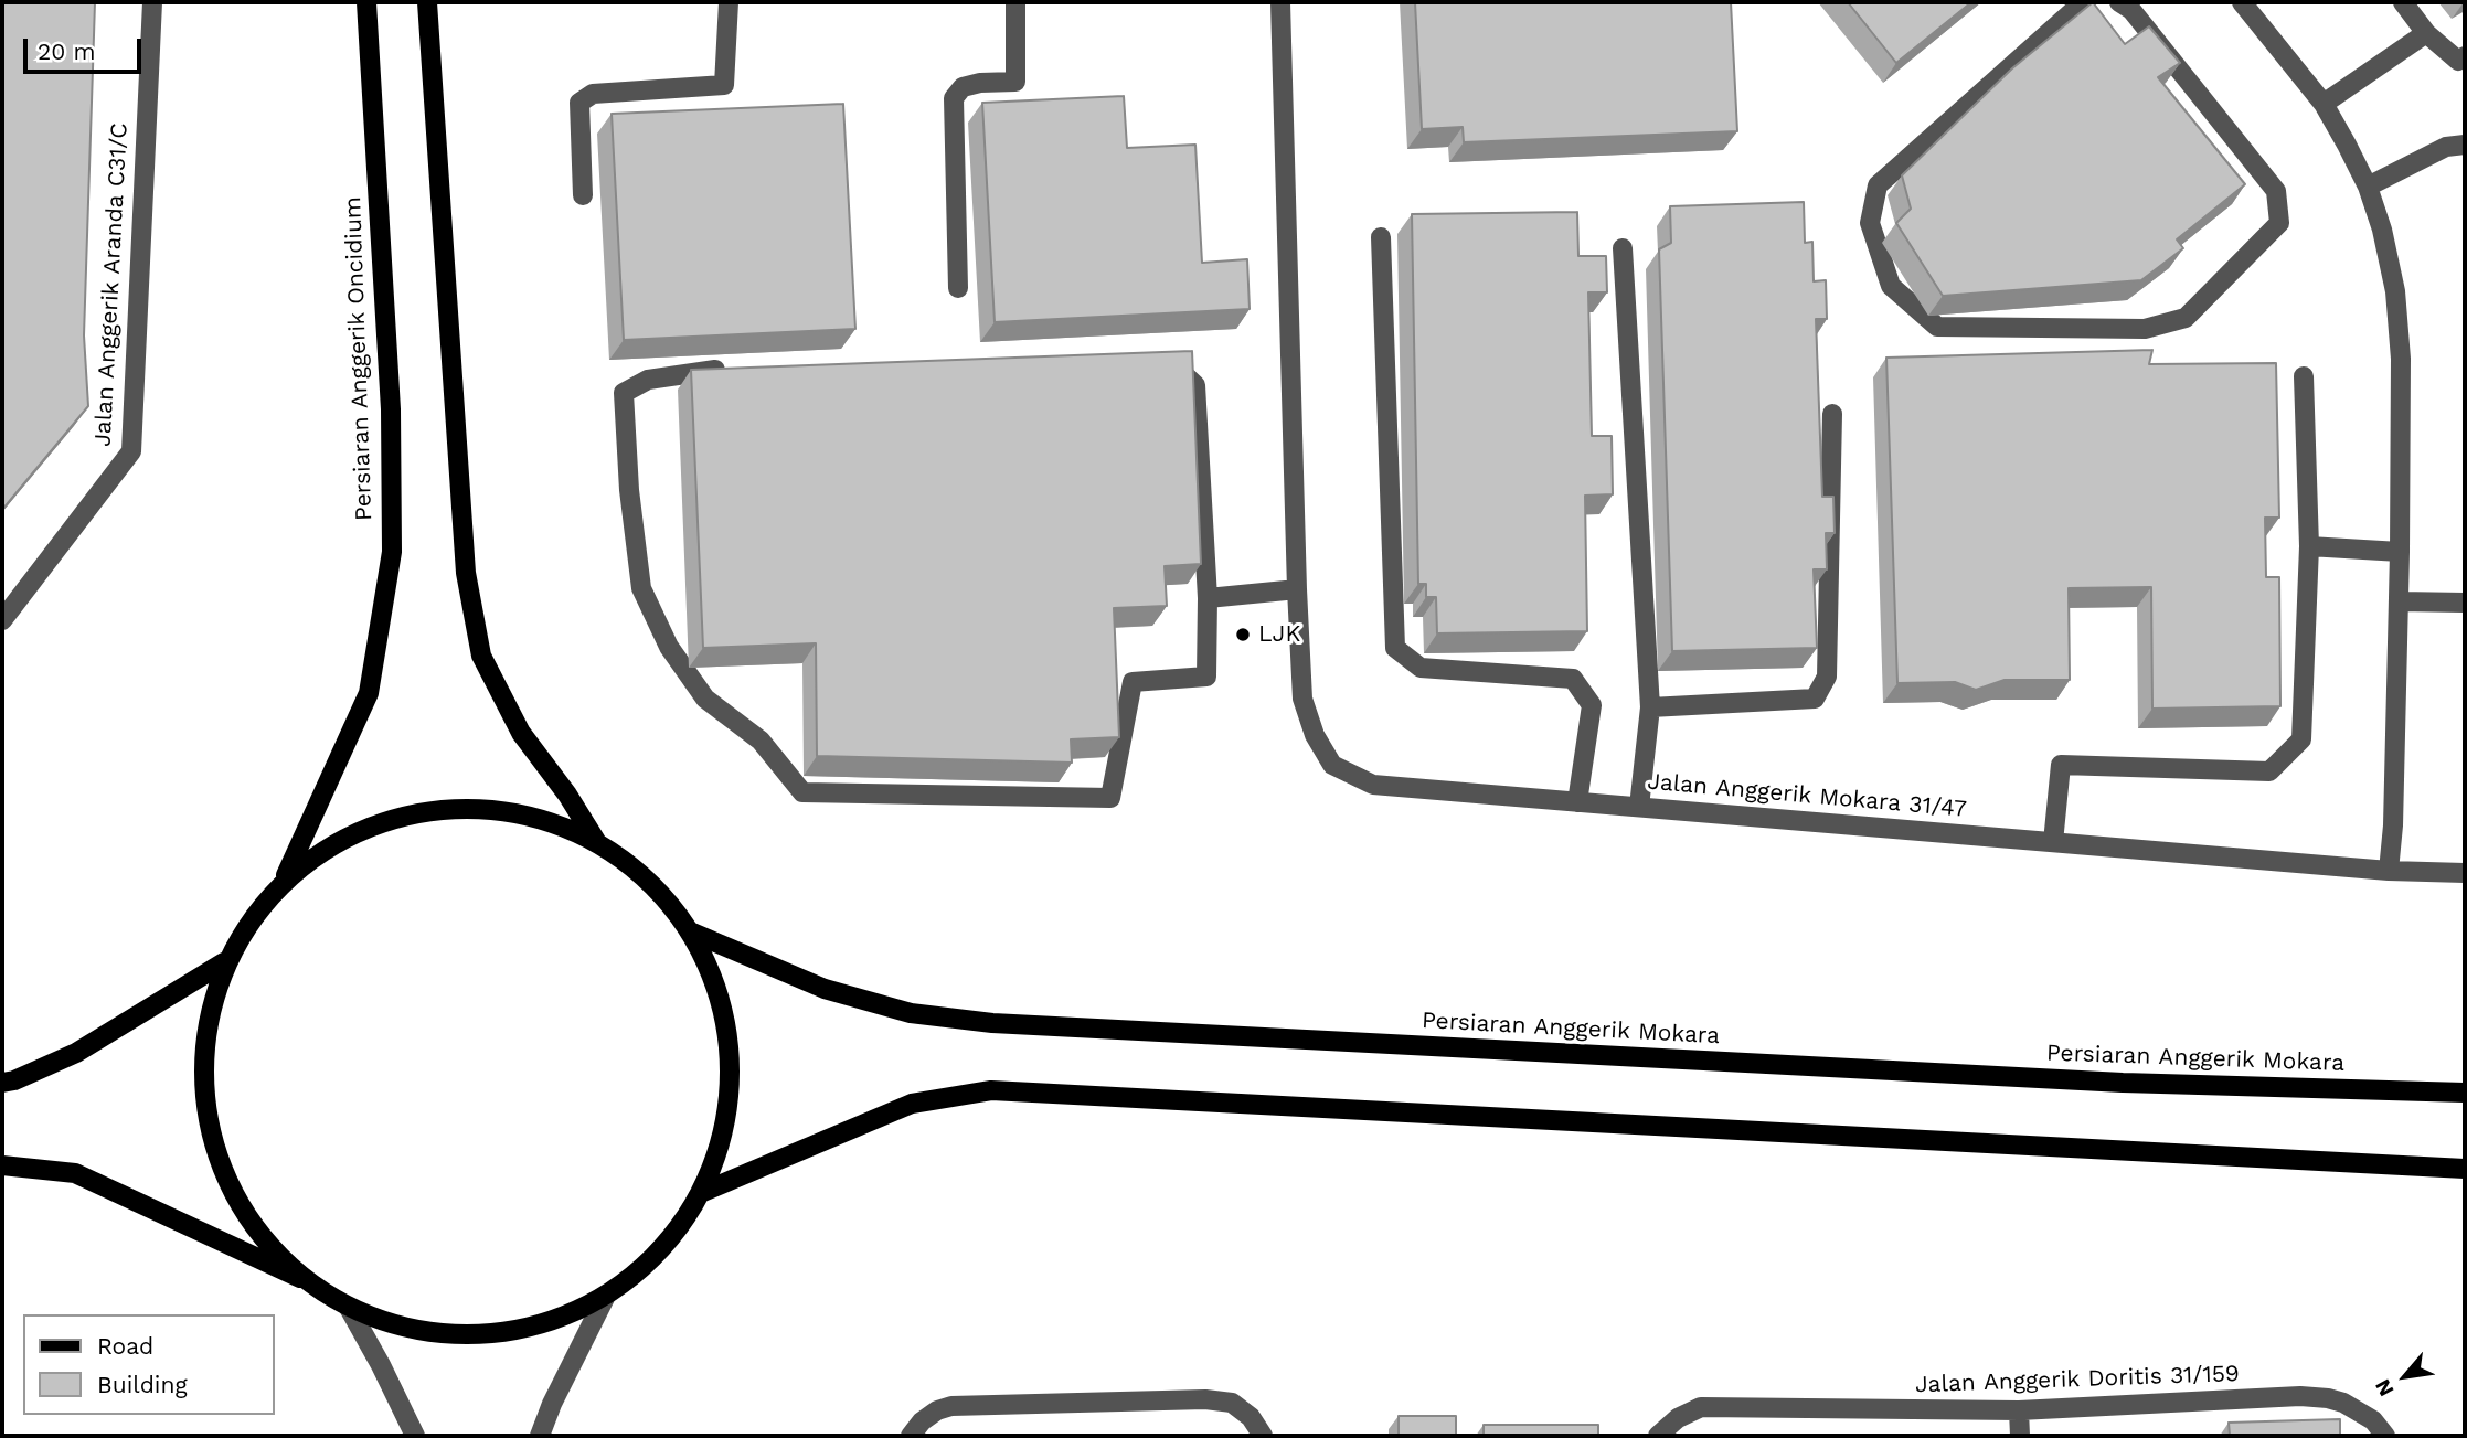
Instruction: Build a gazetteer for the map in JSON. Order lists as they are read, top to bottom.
{
  "streets": {
    "main road": ["Persiaran Anggerik Oncidium", "Persiaran Anggerik Mokara"],
    "street": ["Jalan Anggerik Aranda C31/C", "Jalan Anggerik Mokara 31/47", "Jalan Anggerik Doritis 31/159"]
  },
  "places": ["LJK"],
  "legend": ["Road", "Building"],
  "scale_bar": "20 m",
  "north": "bottom left"
}
